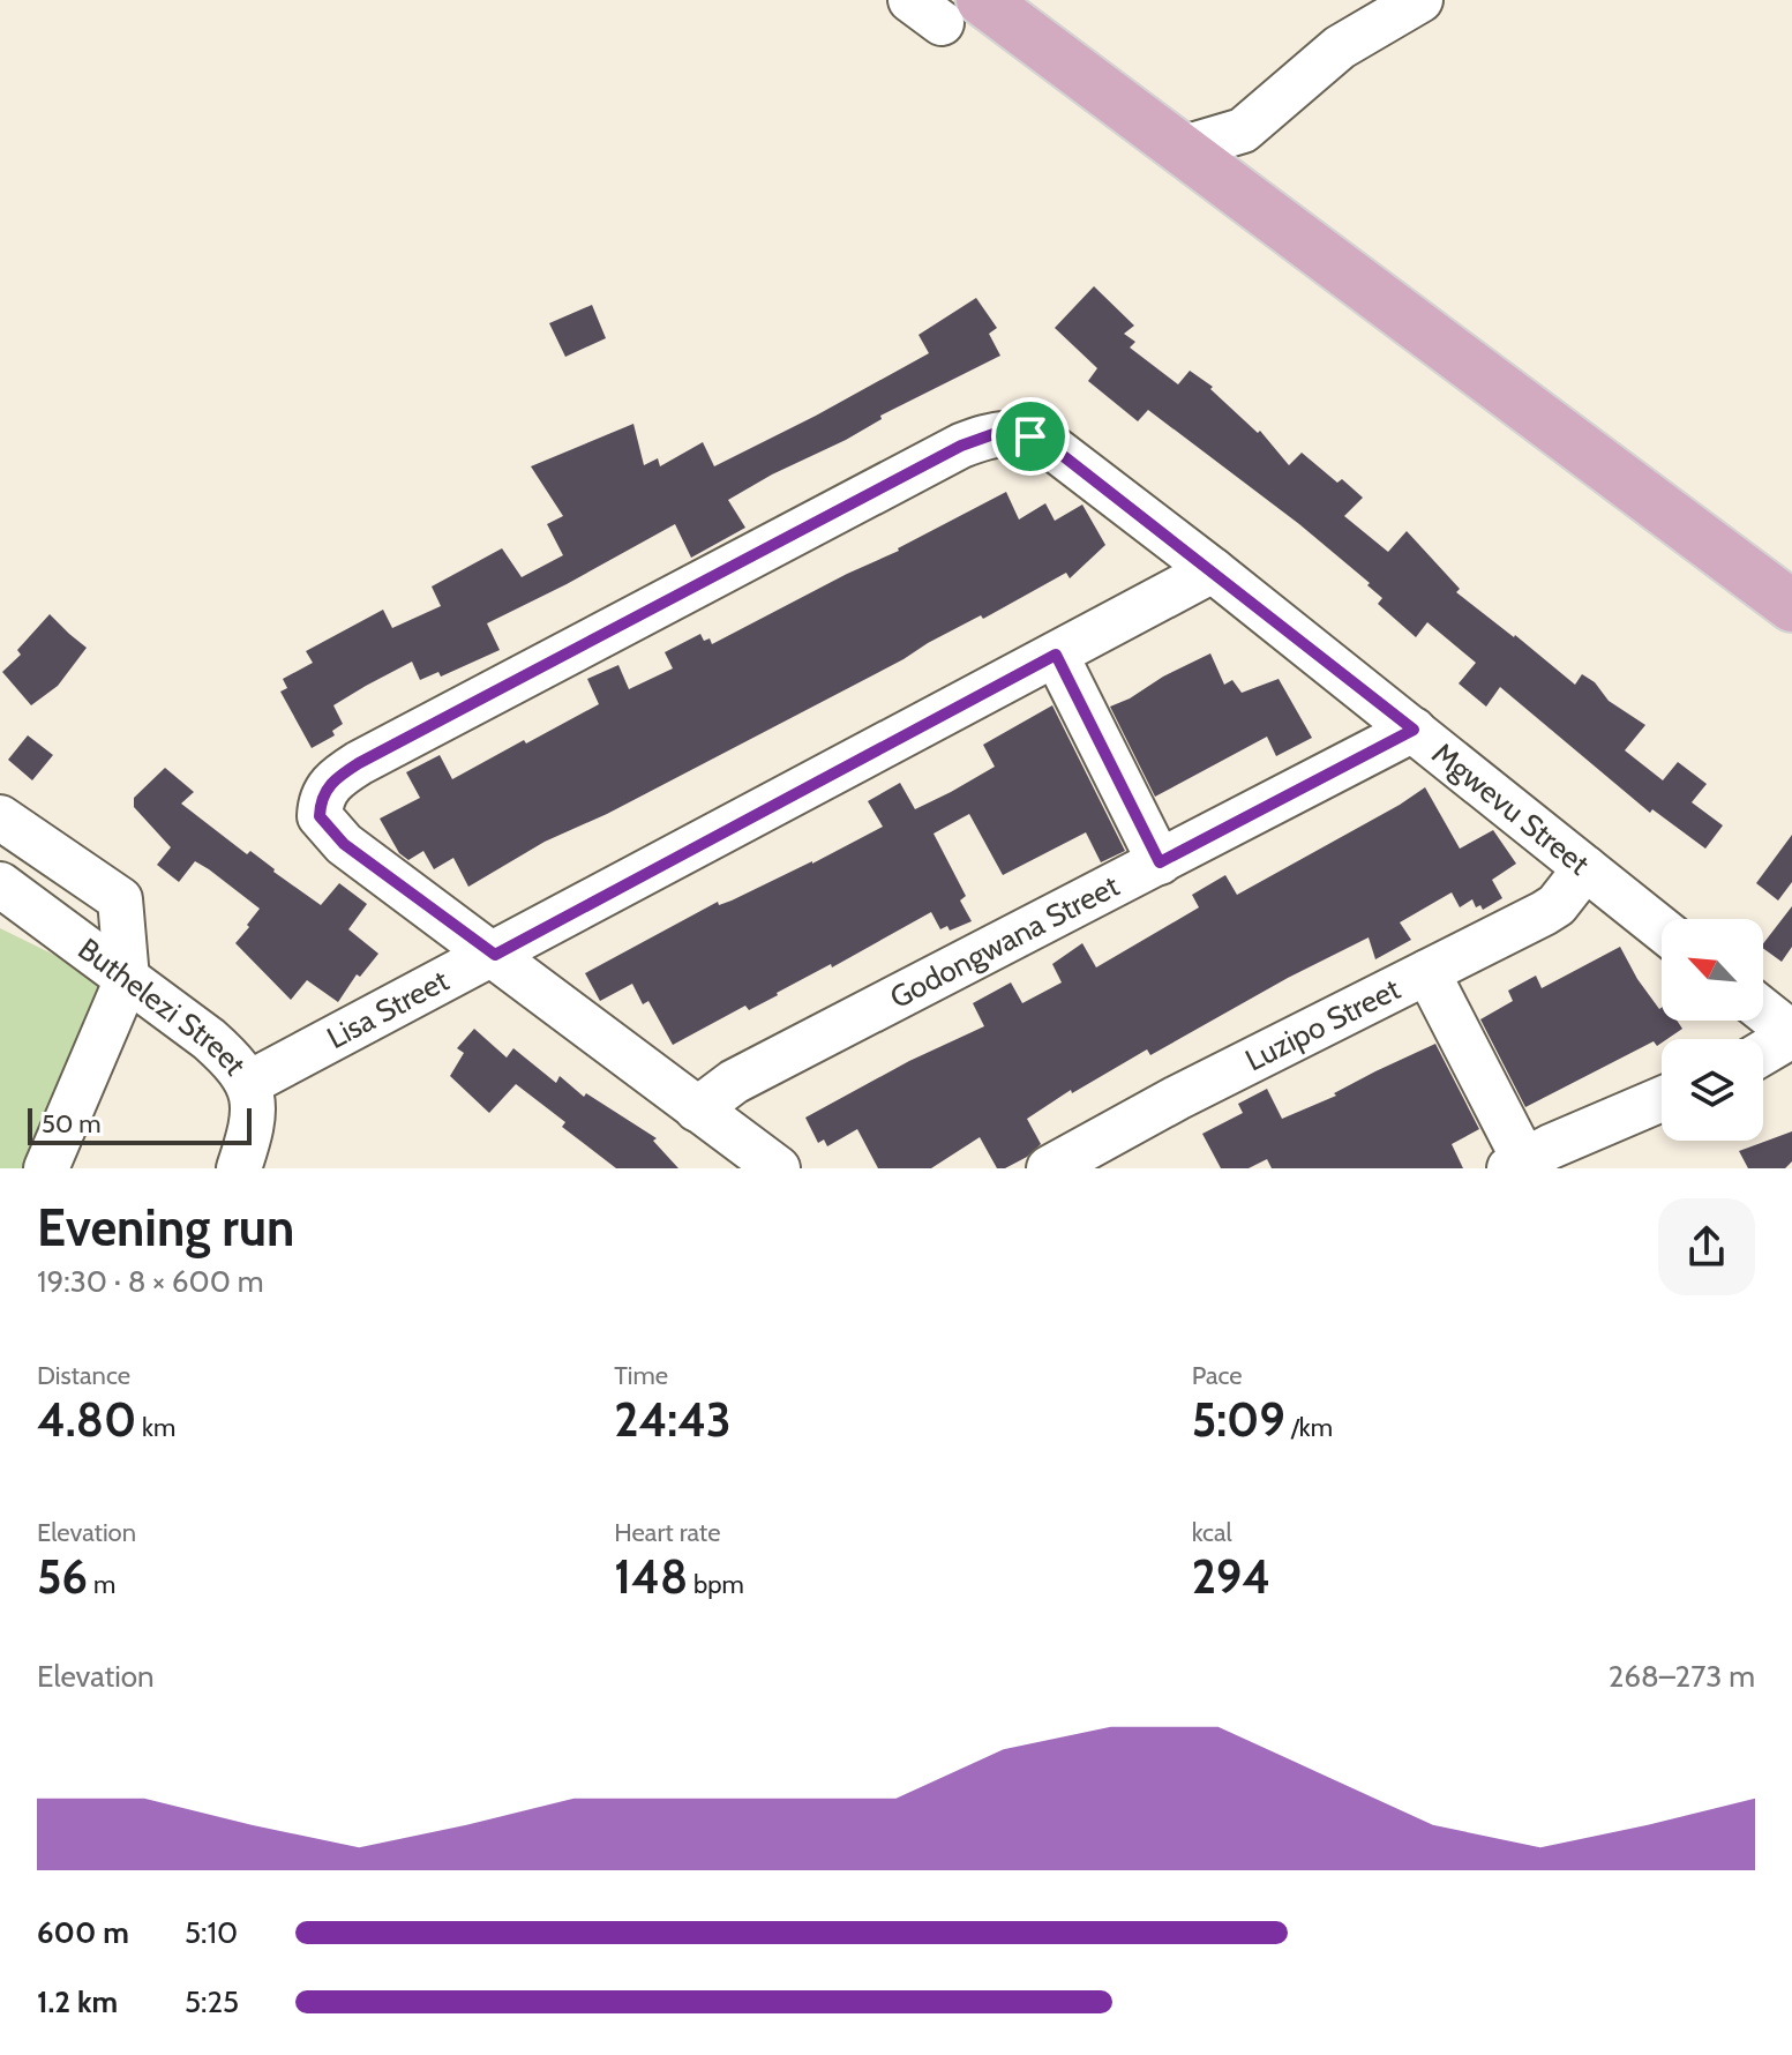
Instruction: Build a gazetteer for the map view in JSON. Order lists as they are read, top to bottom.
{
  "streets": {
    "street": [
      "Mgwevu Street",
      "Godongwana Street",
      "Buthelezi Street",
      "Lisa Street",
      "Luzipo Street"
    ]
  },
  "crossings": [
    ["Mgwevu Street", "Godongwana Street"],
    ["Mgwevu Street", "Lisa Street"],
    ["Mgwevu Street", "Luzipo Street"],
    ["Buthelezi Street", "Lisa Street"]
  ],
  "scale_bar": "50 m",
  "north": "top left",
  "page": {
    "scale": "50 m",
    "heading": ["Evening run", "19:30 · 8 × 600 m"],
    "stats": [
      ["Distance", "4.80 km"],
      ["Time", "24:43"],
      ["Pace", "5:09 /km"],
      ["Elevation", "56 m"],
      ["Heart rate", "148 bpm"],
      ["kcal", "294"]
    ],
    "chart": ["Elevation", "268–273 m"],
    "list": [
      {
        "name": "600 m",
        "note": "5:10"
      },
      {
        "name": "1.2 km",
        "note": "5:25"
      }
    ]
  }
}
